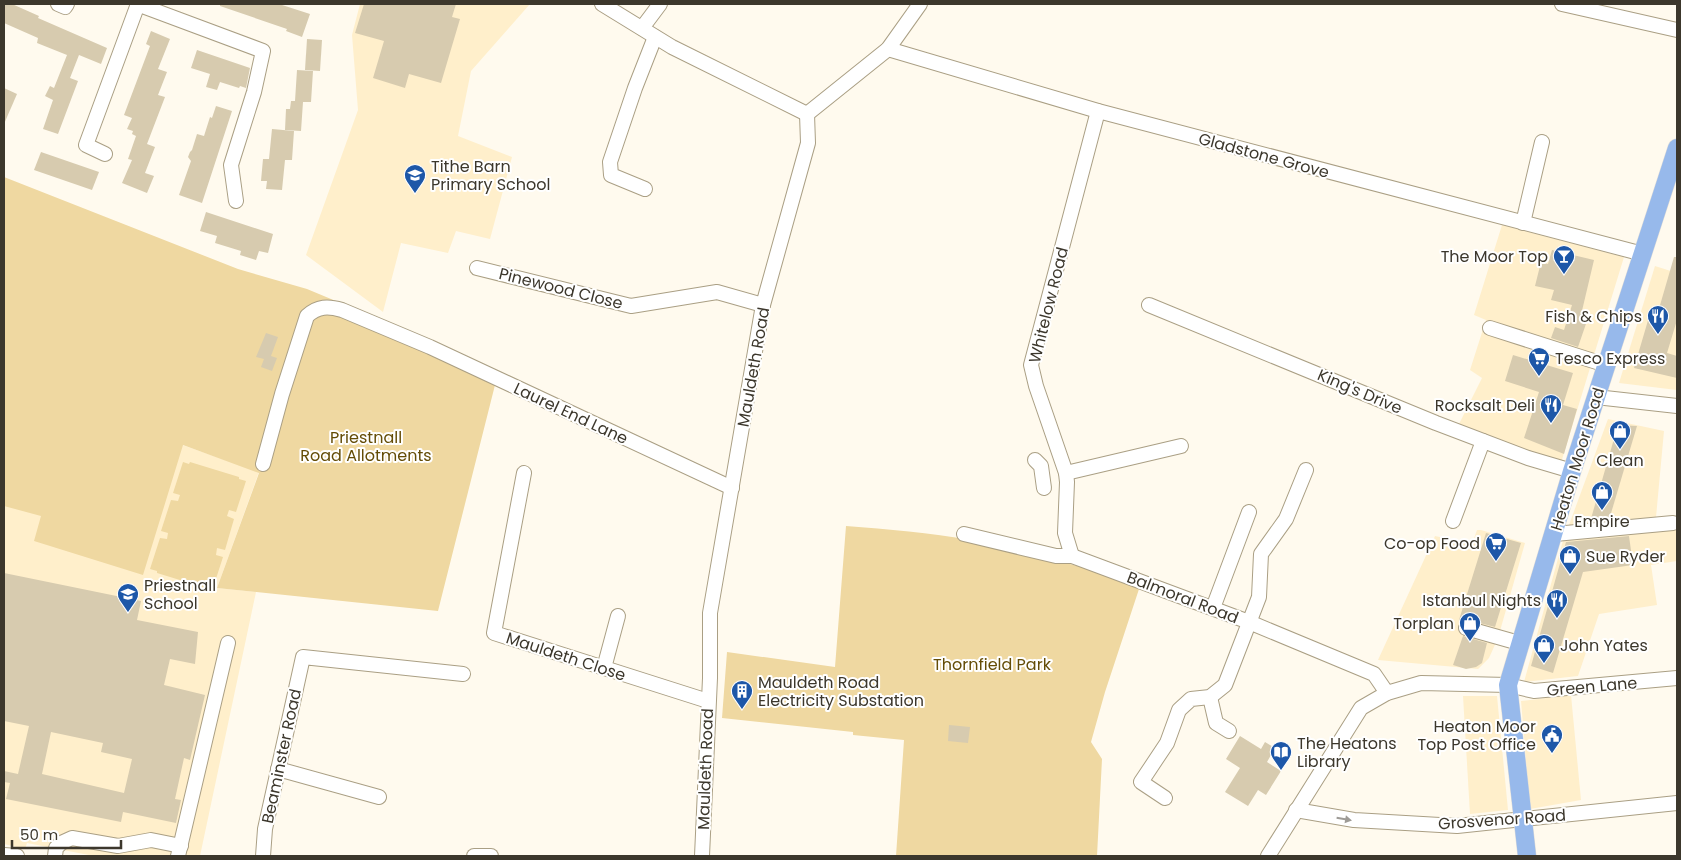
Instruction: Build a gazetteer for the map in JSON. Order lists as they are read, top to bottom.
{
  "streets": {
    "main road": ["Heaton Moor Road"],
    "street": [
      "Gladstone Grove",
      "Pinewood Close",
      "Whitelow Road",
      "Mauldeth Road",
      "King's Drive",
      "Laurel End Lane",
      "Balmoral Road",
      "Mauldeth Close",
      "Green Lane",
      "Beaminster Road",
      "Grosvenor Road"
    ]
  },
  "crossings": [
    ["Gladstone Grove", "Whitelow Road"],
    ["Gladstone Grove", "Heaton Moor Road"],
    ["Pinewood Close", "Mauldeth Road"],
    ["Whitelow Road", "Balmoral Road"],
    ["Mauldeth Road", "Laurel End Lane"],
    ["Mauldeth Road", "Mauldeth Close"],
    ["King's Drive", "Heaton Moor Road"],
    ["Heaton Moor Road", "Green Lane"],
    ["Balmoral Road", "Green Lane"],
    ["Green Lane", "Grosvenor Road"]
  ],
  "one_way": ["Grosvenor Road"],
  "parks": ["Priestnall Road Allotments", "Thornfield Park"],
  "places": {
    "school or university": ["Tithe Barn Primary School", "Priestnall School"],
    "bar": ["The Moor Top"],
    "restaurant": ["Fish & Chips", "Rocksalt Deli", "Istanbul Nights"],
    "supermarket": ["Tesco Express", "Co-op Food"],
    "shop": [
      "Clean",
      "Empire",
      "Sue Ryder",
      "Torplan",
      "John Yates"
    ],
    "building": ["Mauldeth Road Electricity Substation"],
    "public building": ["Heaton Moor Top Post Office"],
    "library": ["The Heatons Library"]
  },
  "scale_bar": "50 m"
}
